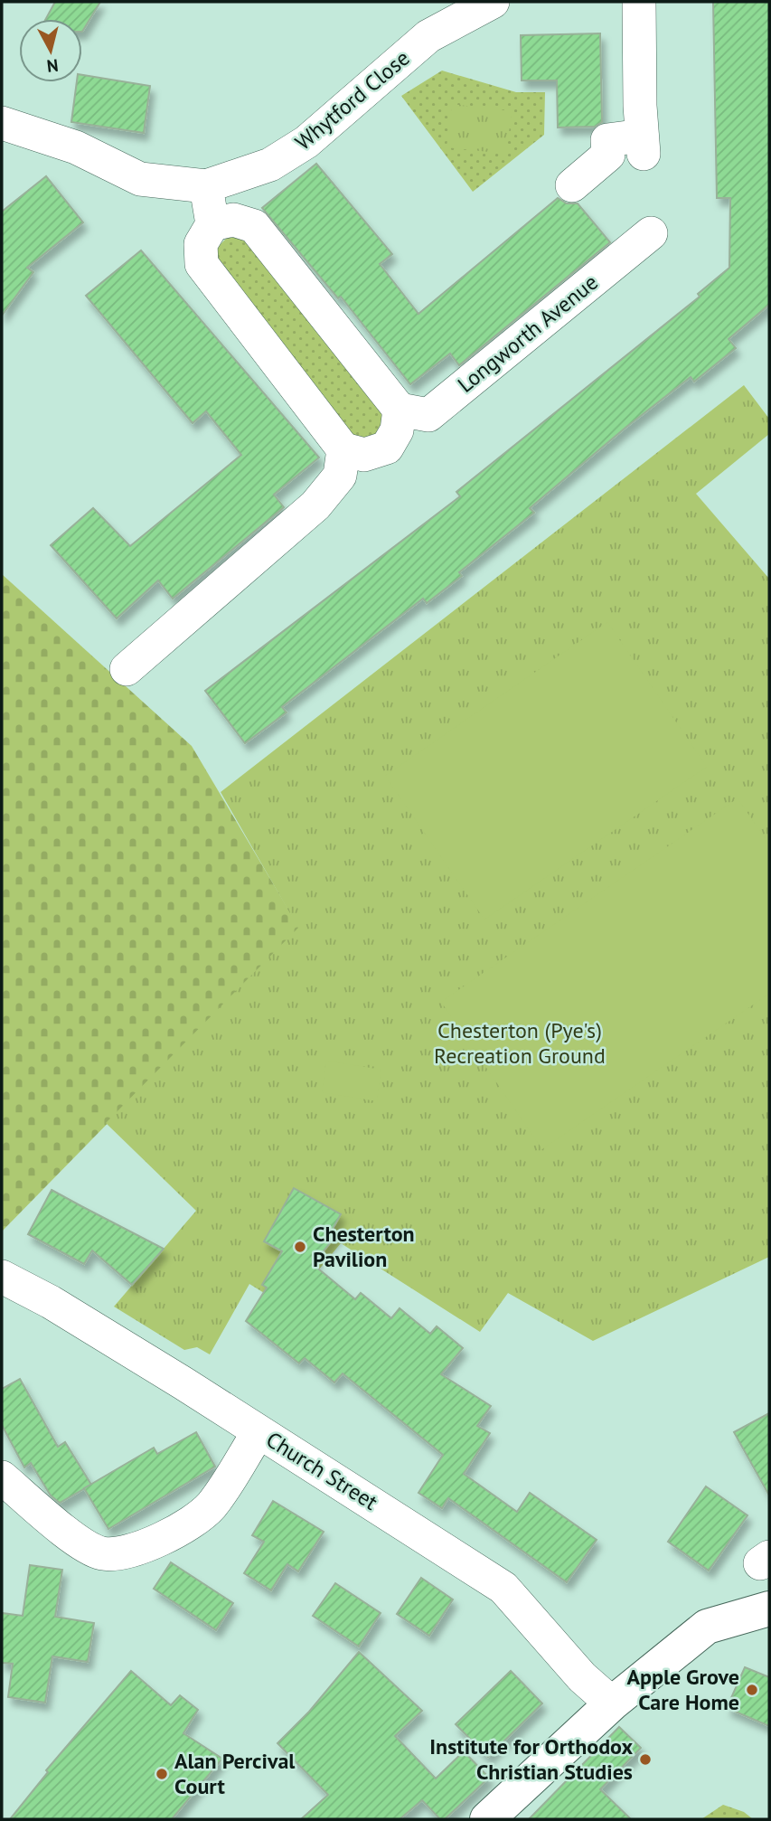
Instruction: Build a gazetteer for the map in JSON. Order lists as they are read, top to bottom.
{
  "streets": {
    "street": ["Whytford Close", "Longworth Avenue", "Church Street"]
  },
  "parks": ["Chesterton (Pye's) Recreation Ground"],
  "places": [
    "Chesterton Pavilion",
    "Apple Grove Care Home",
    "Institute for Orthodox Christian Studies",
    "Alan Percival Court"
  ],
  "north": "bottom"
}
